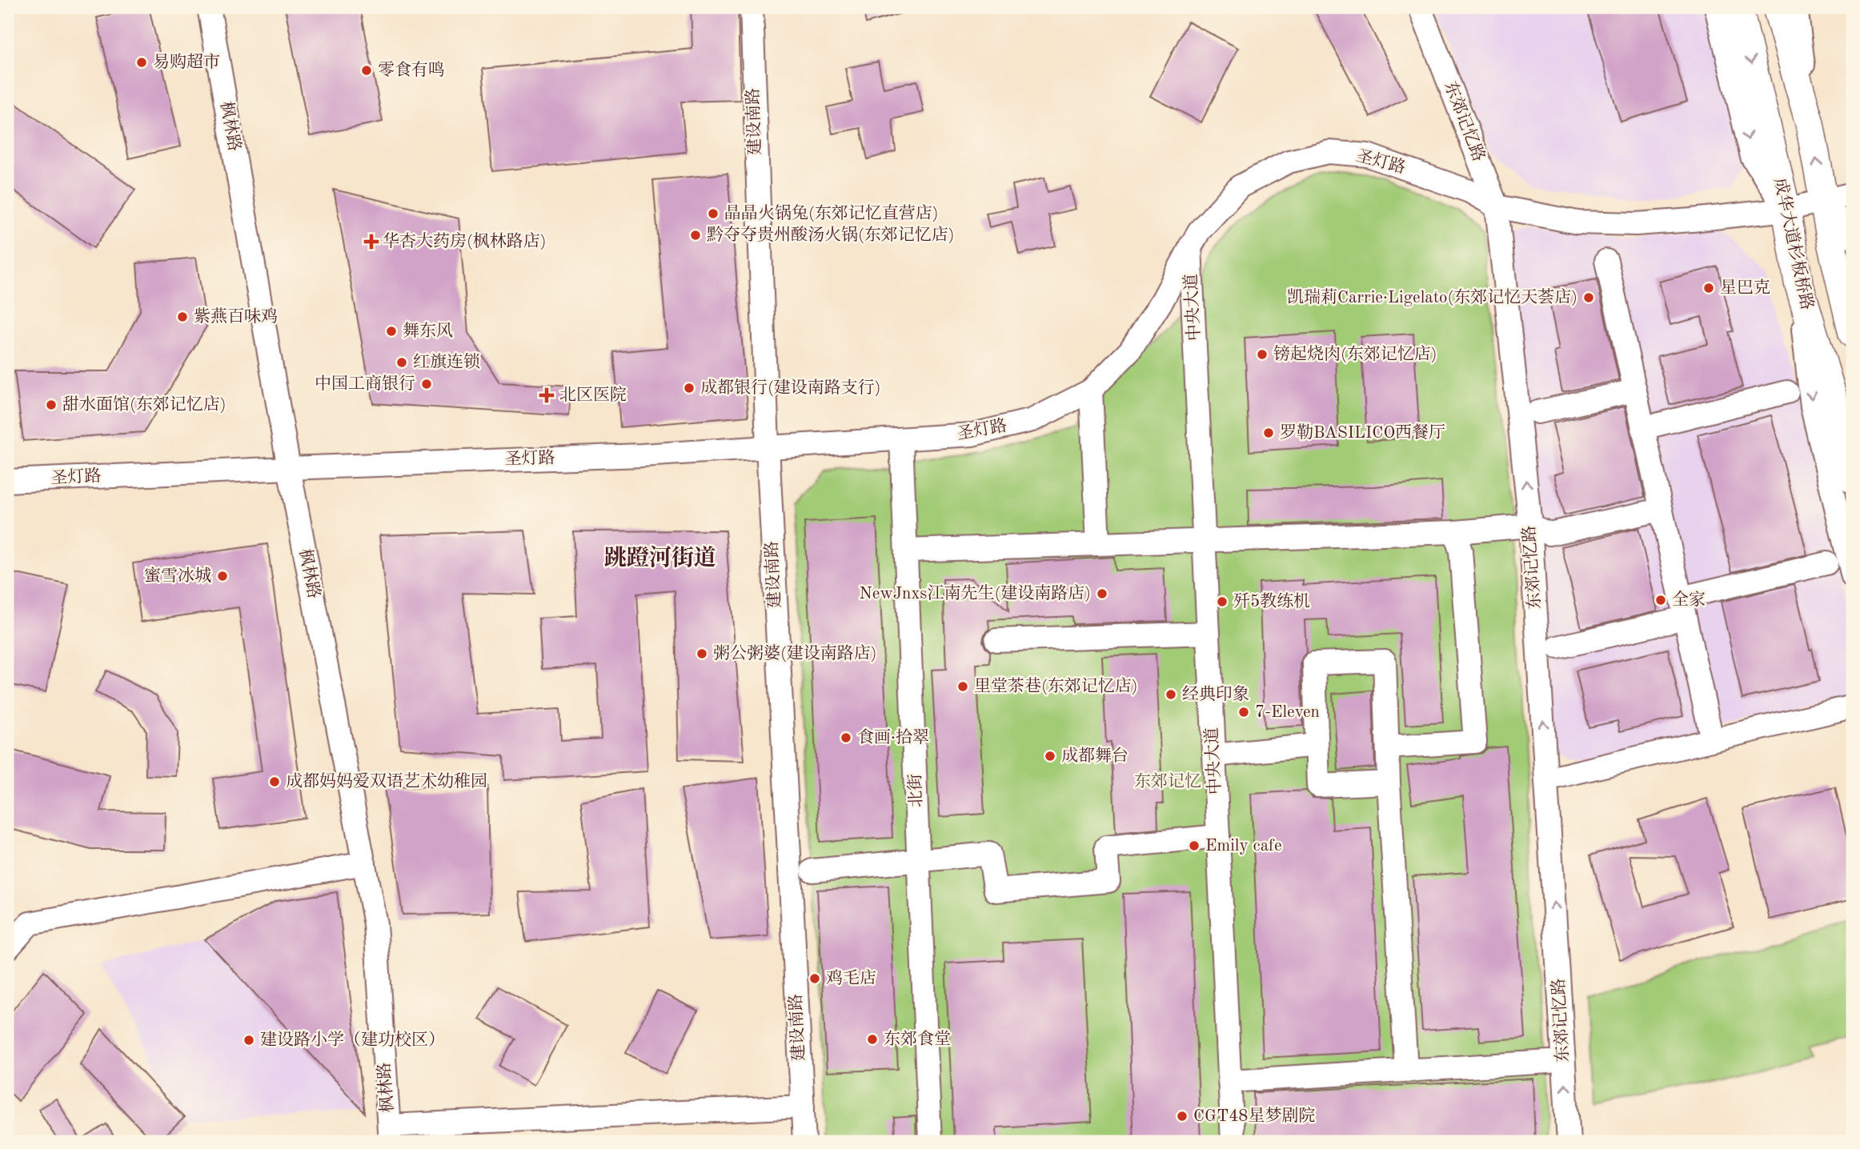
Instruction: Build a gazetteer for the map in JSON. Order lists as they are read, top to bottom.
{
  "streets": {
    "main road": ["成华大道杉板桥路"],
    "street": [
      "建设南路",
      "东郊记忆路",
      "枫林路",
      "圣灯路",
      "中央大道",
      "北街"
    ]
  },
  "crossings": [
    ["建设南路", "圣灯路"],
    ["东郊记忆路", "圣灯路"],
    ["枫林路", "圣灯路"],
    ["圣灯路", "成华大道杉板桥路"],
    ["圣灯路", "中央大道"],
    ["圣灯路", "北街"]
  ],
  "districts": ["跳蹬河街道"],
  "parks": ["东郊记忆"],
  "places": {
    "other": [
      "易购超市",
      "零食有鸣",
      "晶晶火锅兔(东郊记忆直营店)",
      "黔夺夺贵州酸汤火锅(东郊记忆店)",
      "星巴克",
      "凯瑞莉Carrie·Ligelato(东郊记忆天荟店)",
      "紫燕百味鸡",
      "舞东风",
      "镑起烧肉(东郊记忆店)",
      "红旗连锁",
      "中国工商银行",
      "成都银行(建设南路支行)",
      "甜水面馆(东郊记忆店)",
      "罗勒BASILICO西餐厅",
      "蜜雪冰城",
      "NewJnxs江南先生(建设南路店)",
      "全家",
      "歼5教练机",
      "粥公粥婆(建设南路店)",
      "里堂茶巷(东郊记忆店)",
      "经典印象",
      "7-Eleven",
      "食画·拾翠",
      "成都舞台",
      "成都妈妈爱双语艺术幼稚园",
      "Emily cafe",
      "鸡毛店",
      "东郊食堂",
      "建设路小学（建功校区）",
      "CGT48星梦剧院"
    ],
    "health": ["华杏大药房(枫林路店)", "北区医院"]
  }
}
